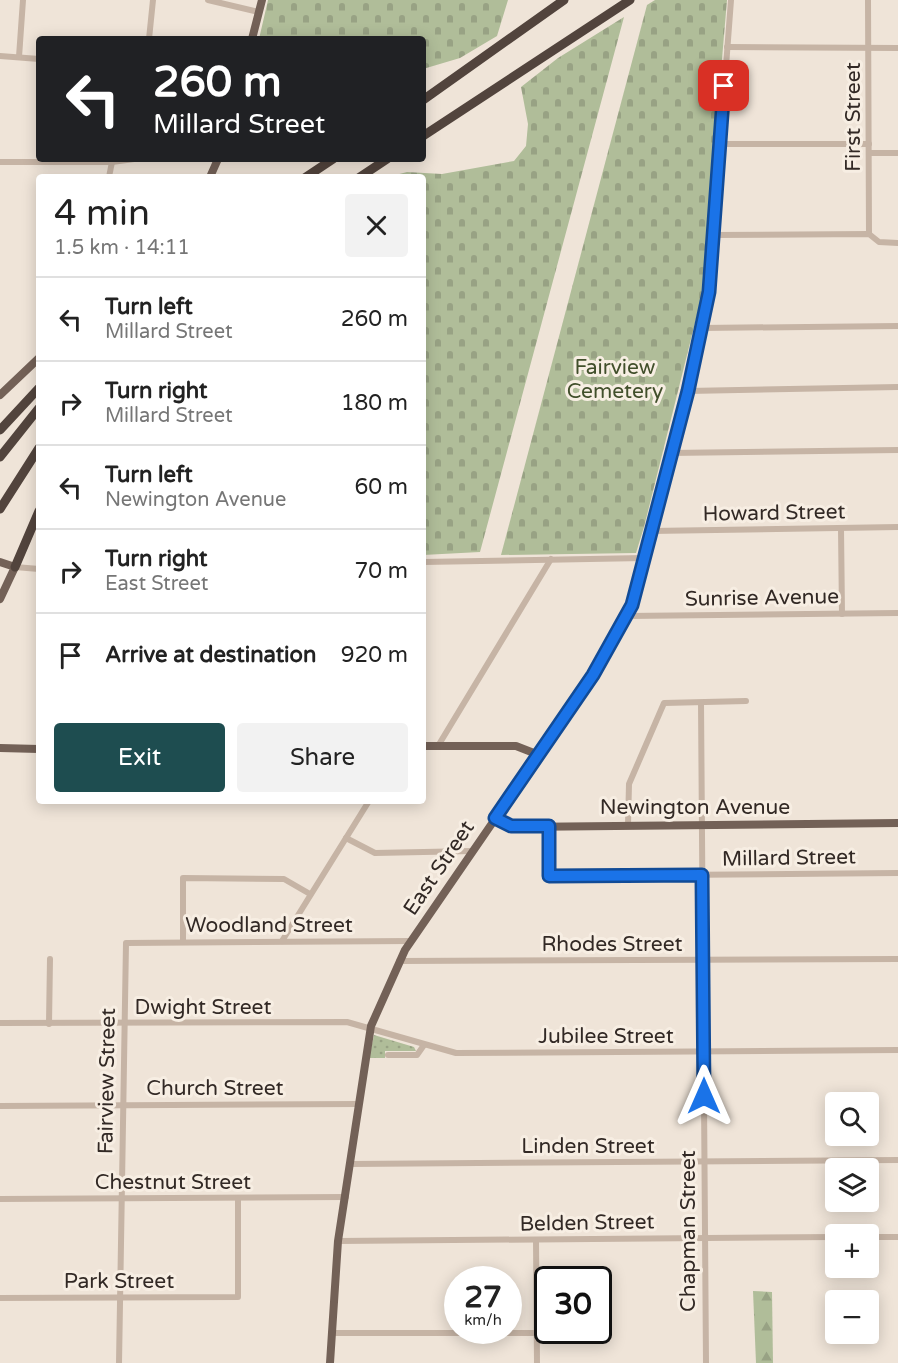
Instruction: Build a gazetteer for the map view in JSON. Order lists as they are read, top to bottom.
{
  "streets": {
    "main road": ["Newington Avenue", "East Street"],
    "street": [
      "First Street",
      "Howard Street",
      "Sunrise Avenue",
      "Millard Street",
      "Woodland Street",
      "Rhodes Street",
      "Dwight Street",
      "Jubilee Street",
      "Fairview Street",
      "Church Street",
      "Linden Street",
      "Chestnut Street",
      "Belden Street",
      "Chapman Street",
      "Park Street"
    ]
  },
  "crossings": [
    ["Howard Street", "East Street"],
    ["Sunrise Avenue", "East Street"],
    ["Newington Avenue", "Millard Street"],
    ["Newington Avenue", "East Street"],
    ["Newington Avenue", "Chapman Street"],
    ["Millard Street", "Chapman Street"],
    ["East Street", "Woodland Street"],
    ["East Street", "Rhodes Street"],
    ["East Street", "Dwight Street"],
    ["East Street", "Jubilee Street"],
    ["East Street", "Church Street"],
    ["East Street", "Linden Street"],
    ["East Street", "Chestnut Street"],
    ["East Street", "Belden Street"],
    ["Woodland Street", "Fairview Street"],
    ["Rhodes Street", "Chapman Street"],
    ["Dwight Street", "Jubilee Street"],
    ["Dwight Street", "Fairview Street"],
    ["Jubilee Street", "Chapman Street"],
    ["Fairview Street", "Church Street"],
    ["Fairview Street", "Chestnut Street"],
    ["Fairview Street", "Park Street"],
    ["Linden Street", "Chapman Street"],
    ["Chestnut Street", "Park Street"],
    ["Belden Street", "Chapman Street"]
  ],
  "parks": ["Fairview Cemetery"],
  "page": {
    "turn": ["260 m", "Millard Street"],
    "heading": ["4 min", "1.5 km · 14:11"],
    "list": [
      {
        "name": "Turn left",
        "note": "Millard Street",
        "value": "260 m"
      },
      {
        "name": "Turn right",
        "note": "Millard Street",
        "value": "180 m"
      },
      {
        "name": "Turn left",
        "note": "Newington Avenue",
        "value": "60 m"
      },
      {
        "name": "Turn right",
        "note": "East Street",
        "value": "70 m"
      },
      {
        "name": "Arrive at destination",
        "value": "920 m"
      }
    ],
    "buttons": ["Exit", "Share"],
    "map_buttons": ["+", "−"],
    "speed": "27 km/h",
    "limit": "30"
  }
}
